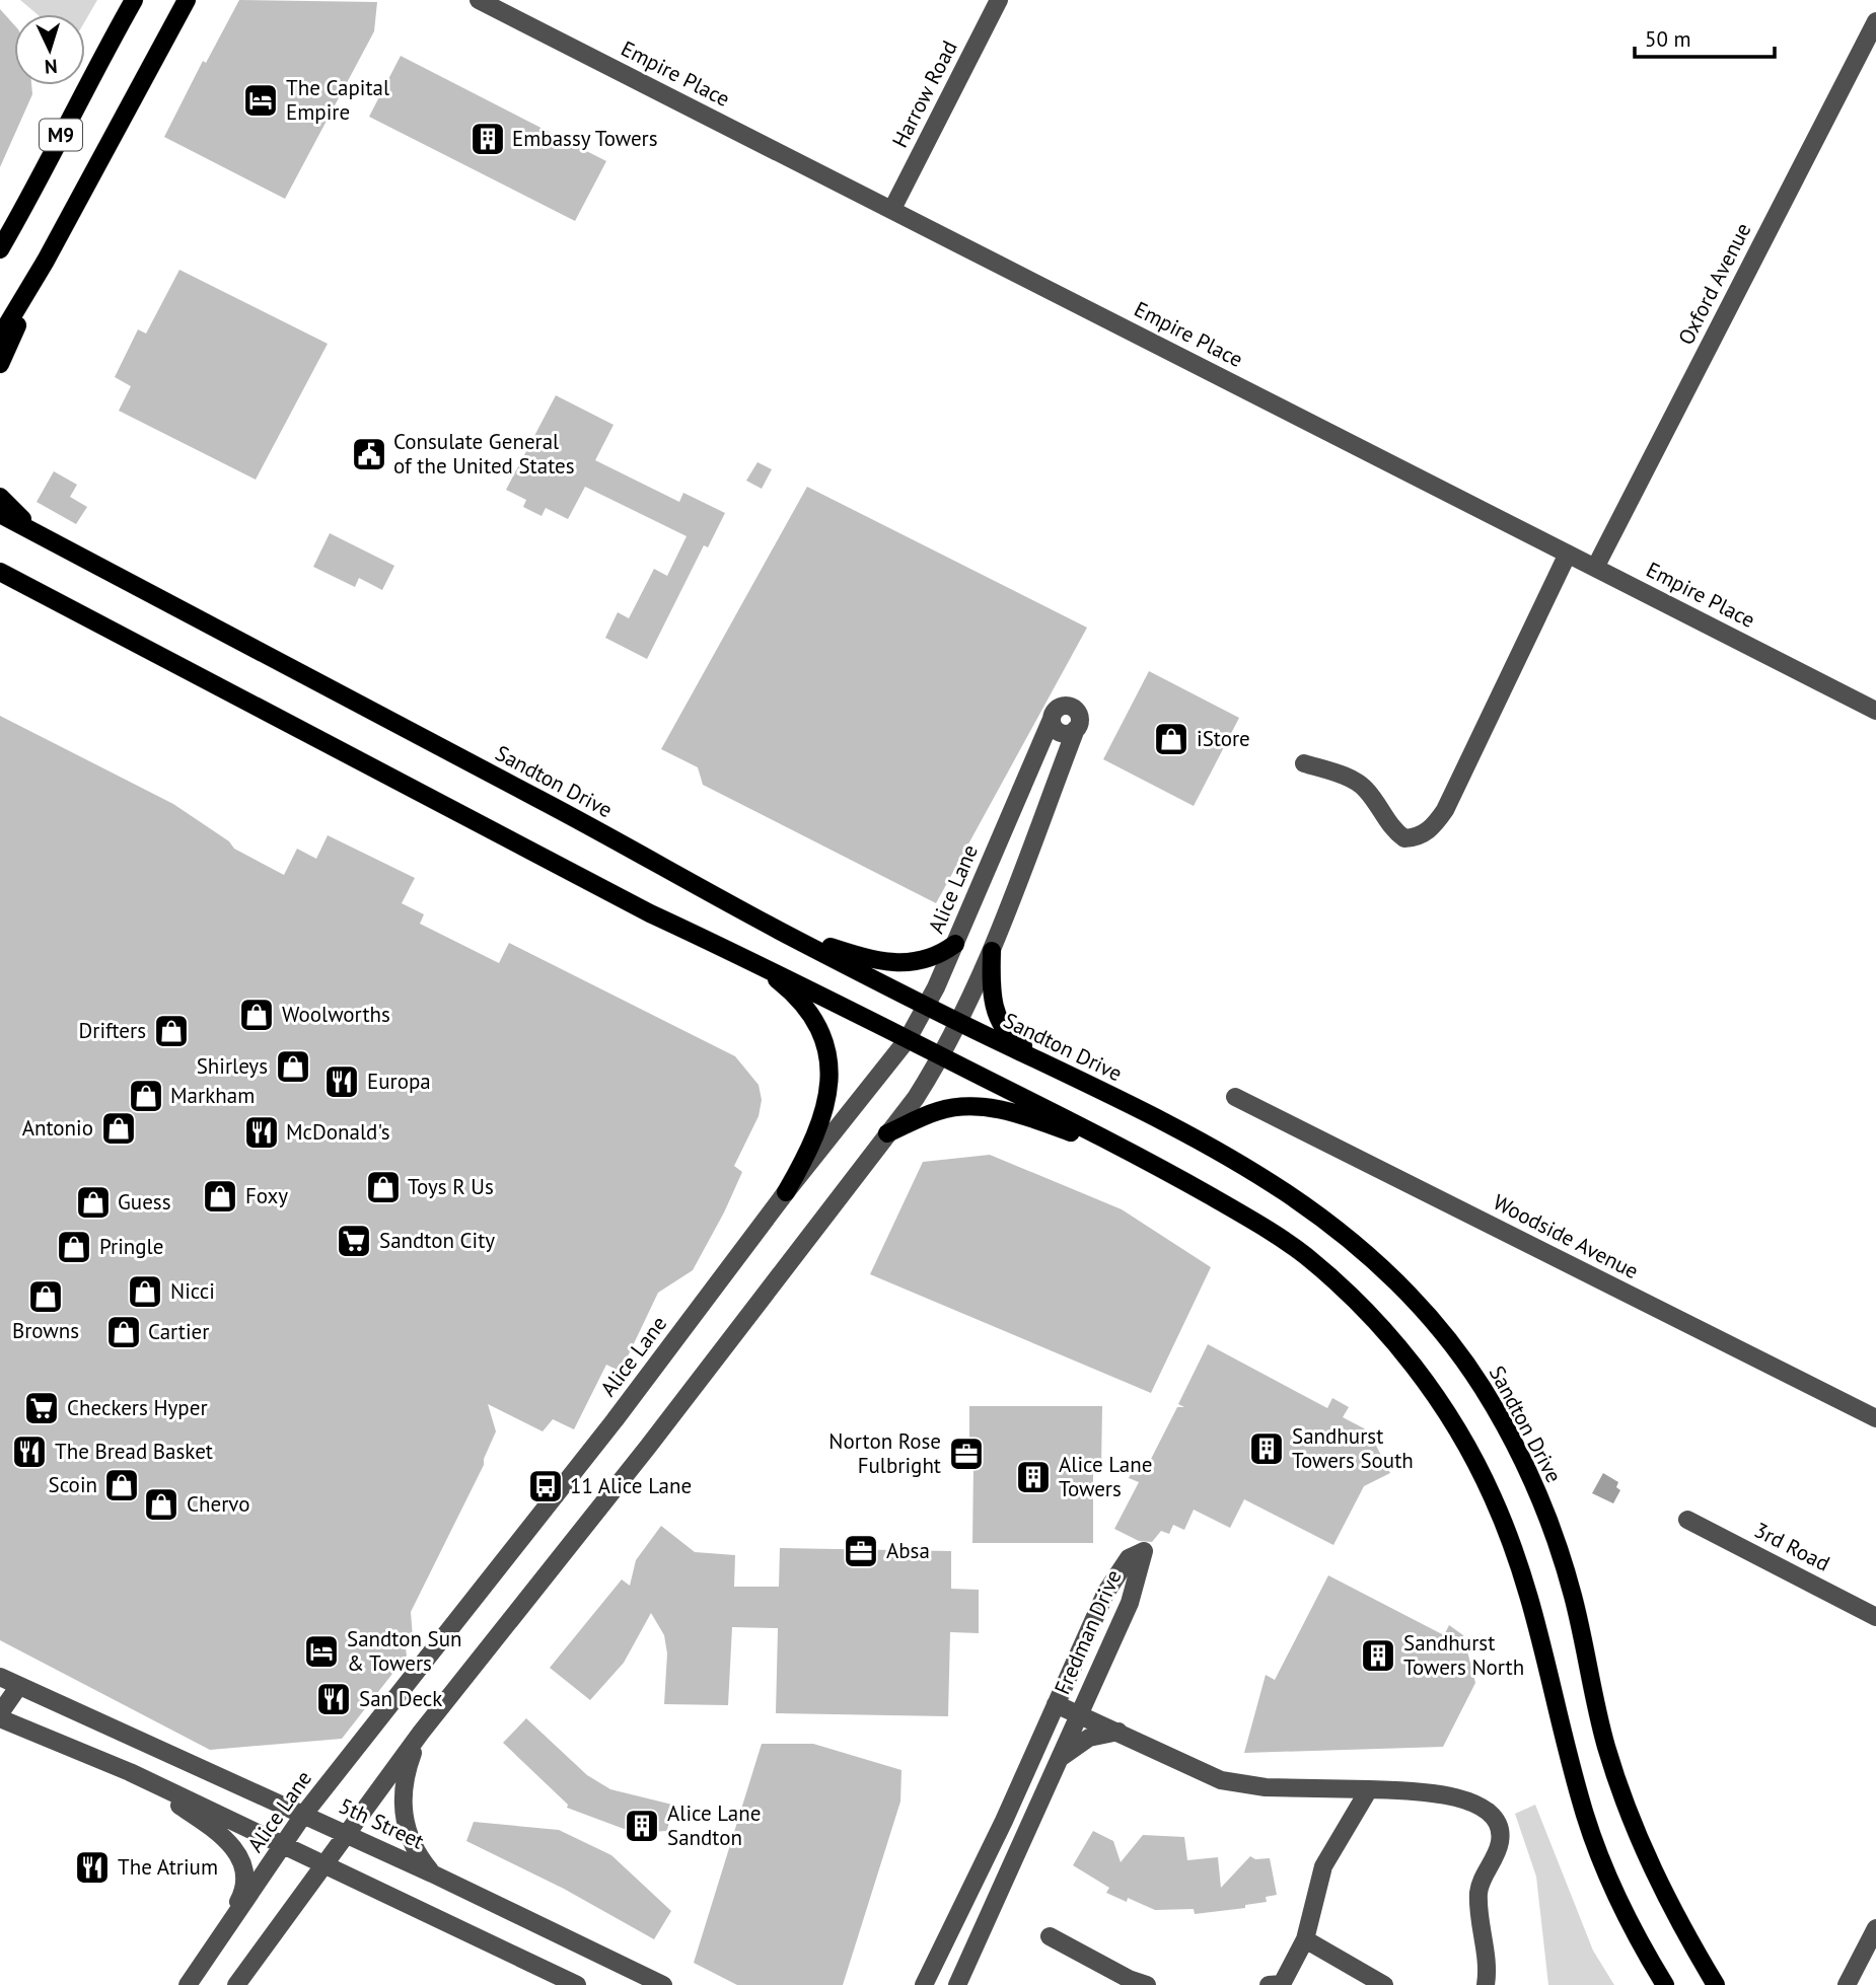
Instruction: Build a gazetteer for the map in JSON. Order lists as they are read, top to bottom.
{
  "streets": {
    "main road": ["M9", "Sandton Drive"],
    "street": [
      "Empire Place",
      "Harrow Road",
      "Oxford Avenue",
      "Alice Lane",
      "Woodside Avenue",
      "3rd Road",
      "Fredman Drive",
      "5th Street"
    ]
  },
  "crossings": [
    ["Empire Place", "Harrow Road"],
    ["Empire Place", "Oxford Avenue"],
    ["Sandton Drive", "Alice Lane"],
    ["Alice Lane", "5th Street"]
  ],
  "places": {
    "hotel": ["The Capital Empire", "Sandton Sun & Towers"],
    "building": [
      "Embassy Towers",
      "Sandhurst Towers South",
      "Alice Lane Towers",
      "Sandhurst Towers North",
      "Alice Lane Sandton"
    ],
    "public building": ["Consulate General of the United States"],
    "shop": [
      "iStore",
      "Woolworths",
      "Drifters",
      "Shirleys",
      "Markham",
      "Antonio",
      "Toys R Us",
      "Foxy",
      "Guess",
      "Pringle",
      "Nicci",
      "Browns",
      "Cartier",
      "Scoin",
      "Chervo"
    ],
    "restaurant": [
      "Europa",
      "McDonald's",
      "The Bread Basket",
      "San Deck",
      "The Atrium"
    ],
    "supermarket": ["Sandton City", "Checkers Hyper"],
    "office": ["Norton Rose Fulbright", "Absa"],
    "bus stop": ["11 Alice Lane"]
  },
  "scale_bar": "50 m",
  "north": "bottom"
}
